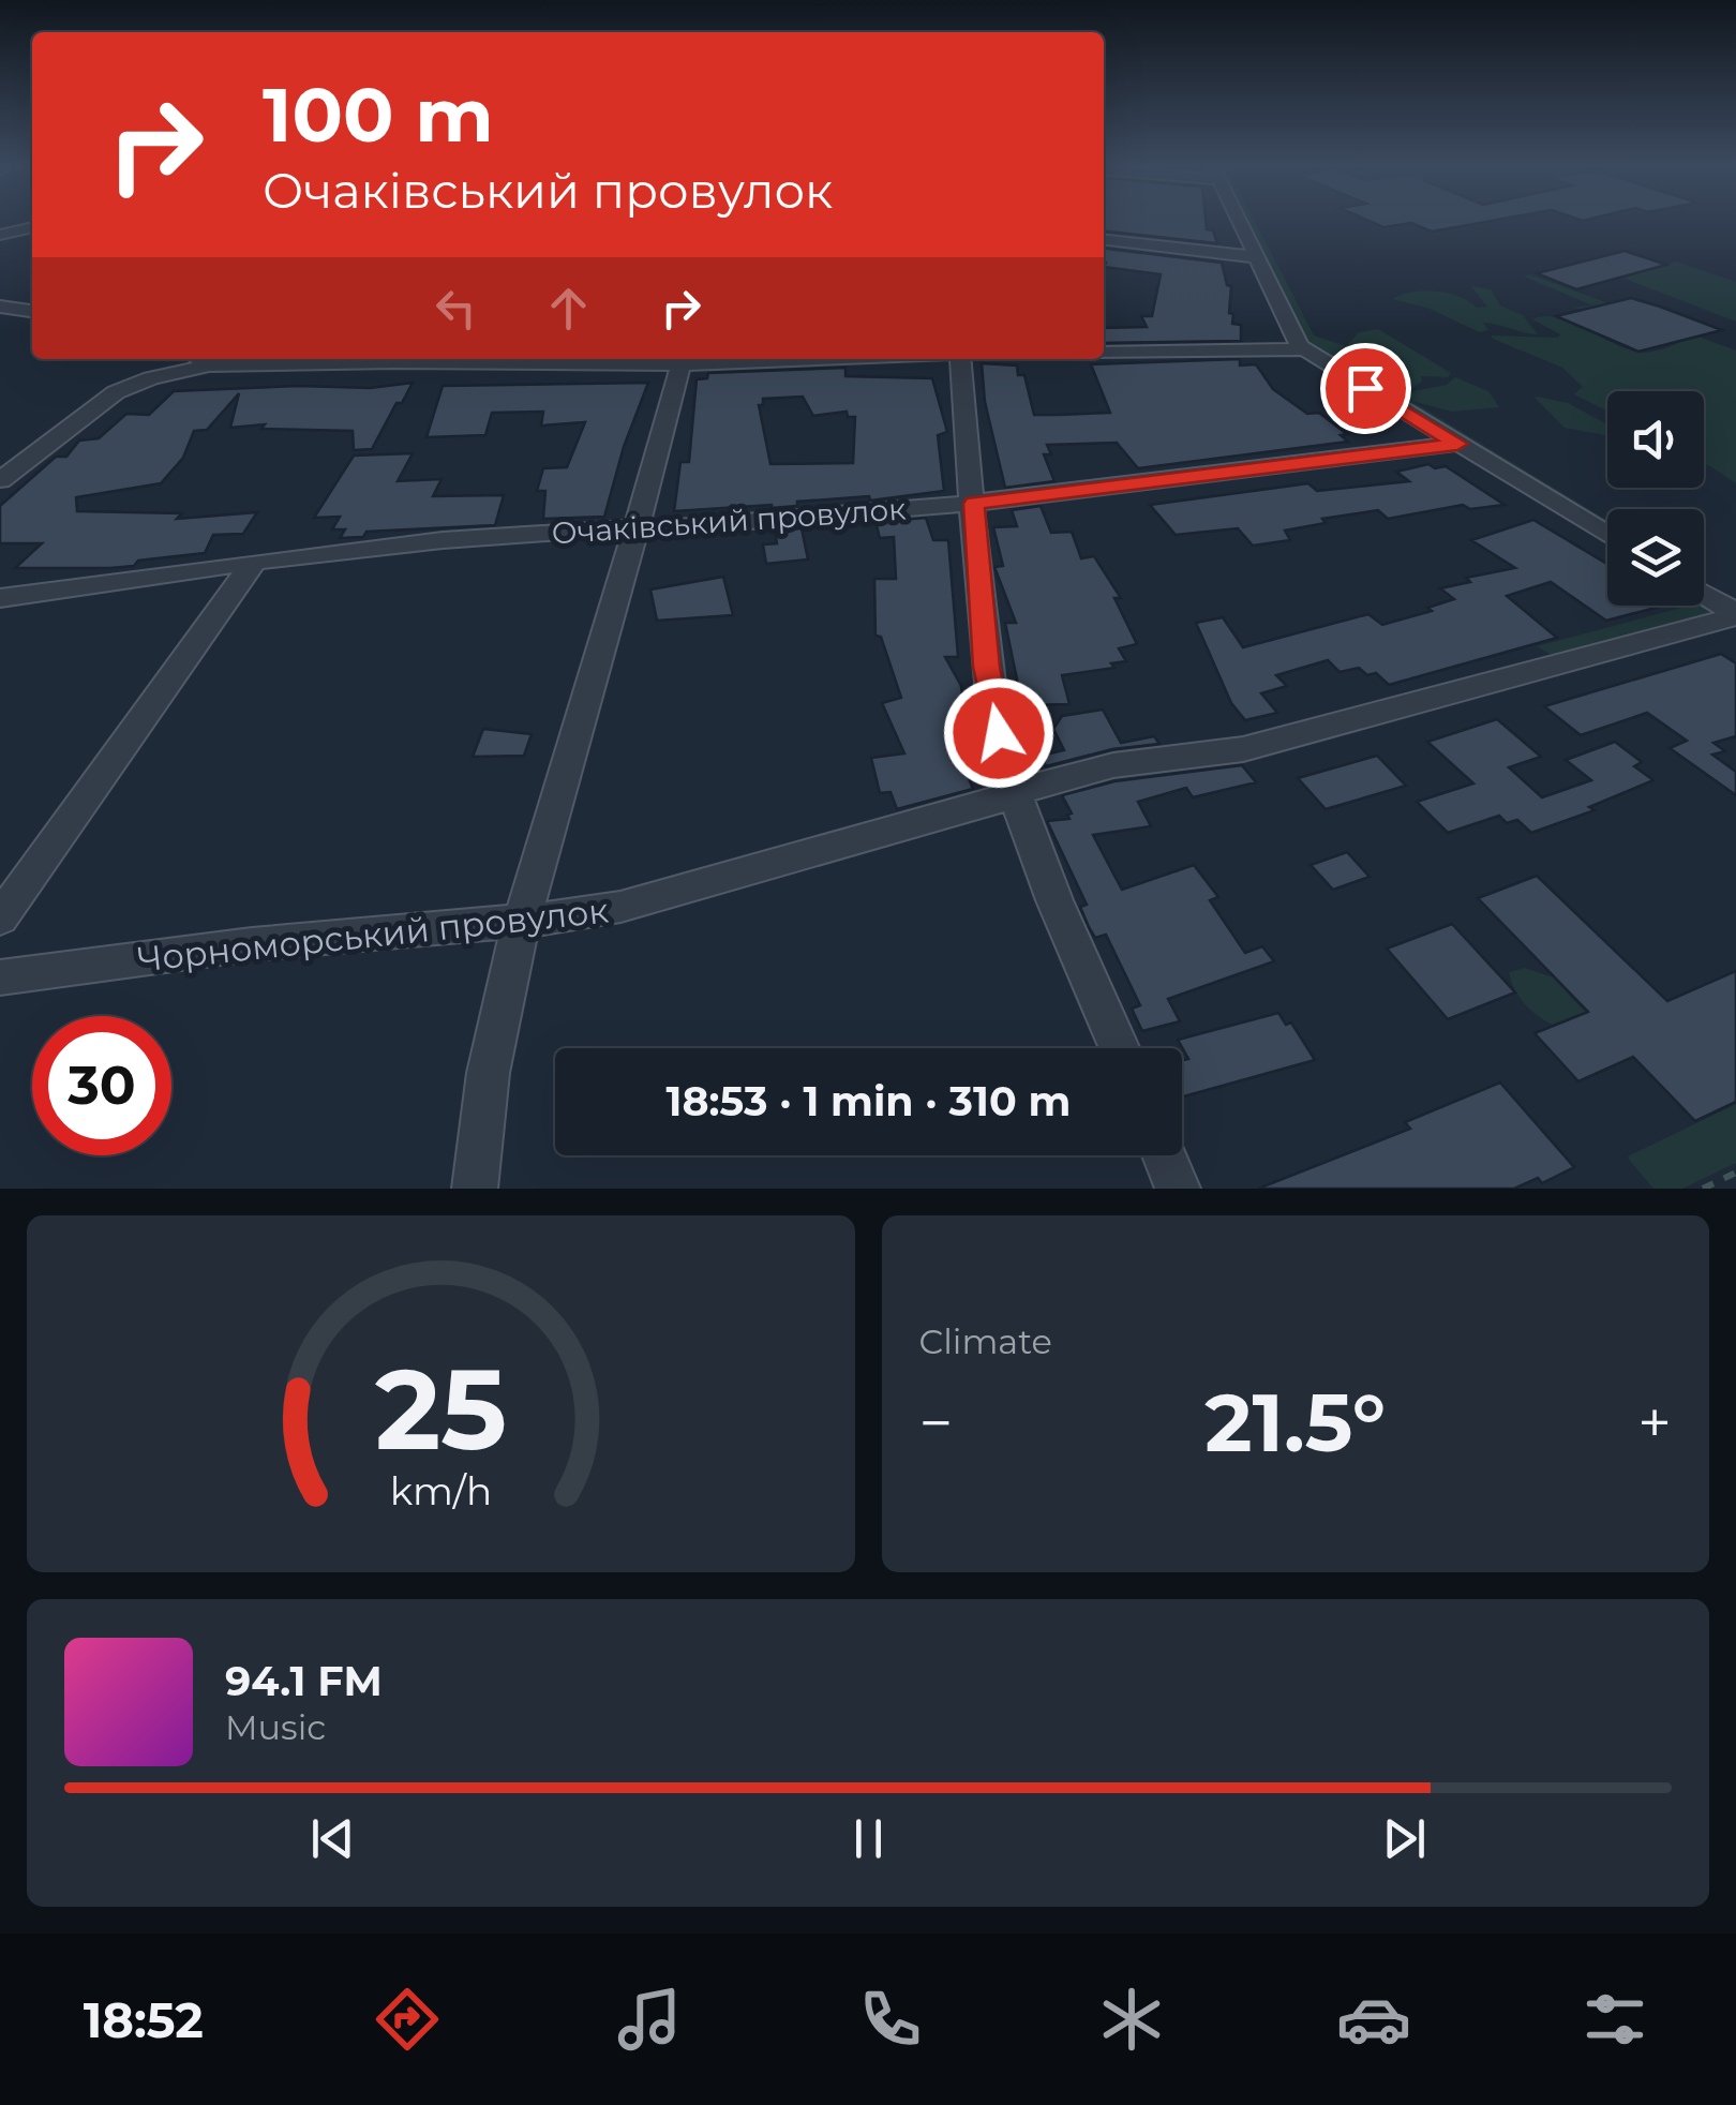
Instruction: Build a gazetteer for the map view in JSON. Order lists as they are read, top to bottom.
{
  "streets": {
    "street": ["Очаківський провулок", "Чорноморський провулок"]
  },
  "page": {
    "turn": ["100 m", "Очаківський провулок"],
    "limit": "30",
    "trip": "18:53 · 1 min · 310 m",
    "tile": "Climate",
    "heat": ["−", "21.5°", "+"],
    "song": ["94.1 FM", "Music"],
    "tabs": "18:52",
    "gauge": ["25", "km/h"]
  }
}
